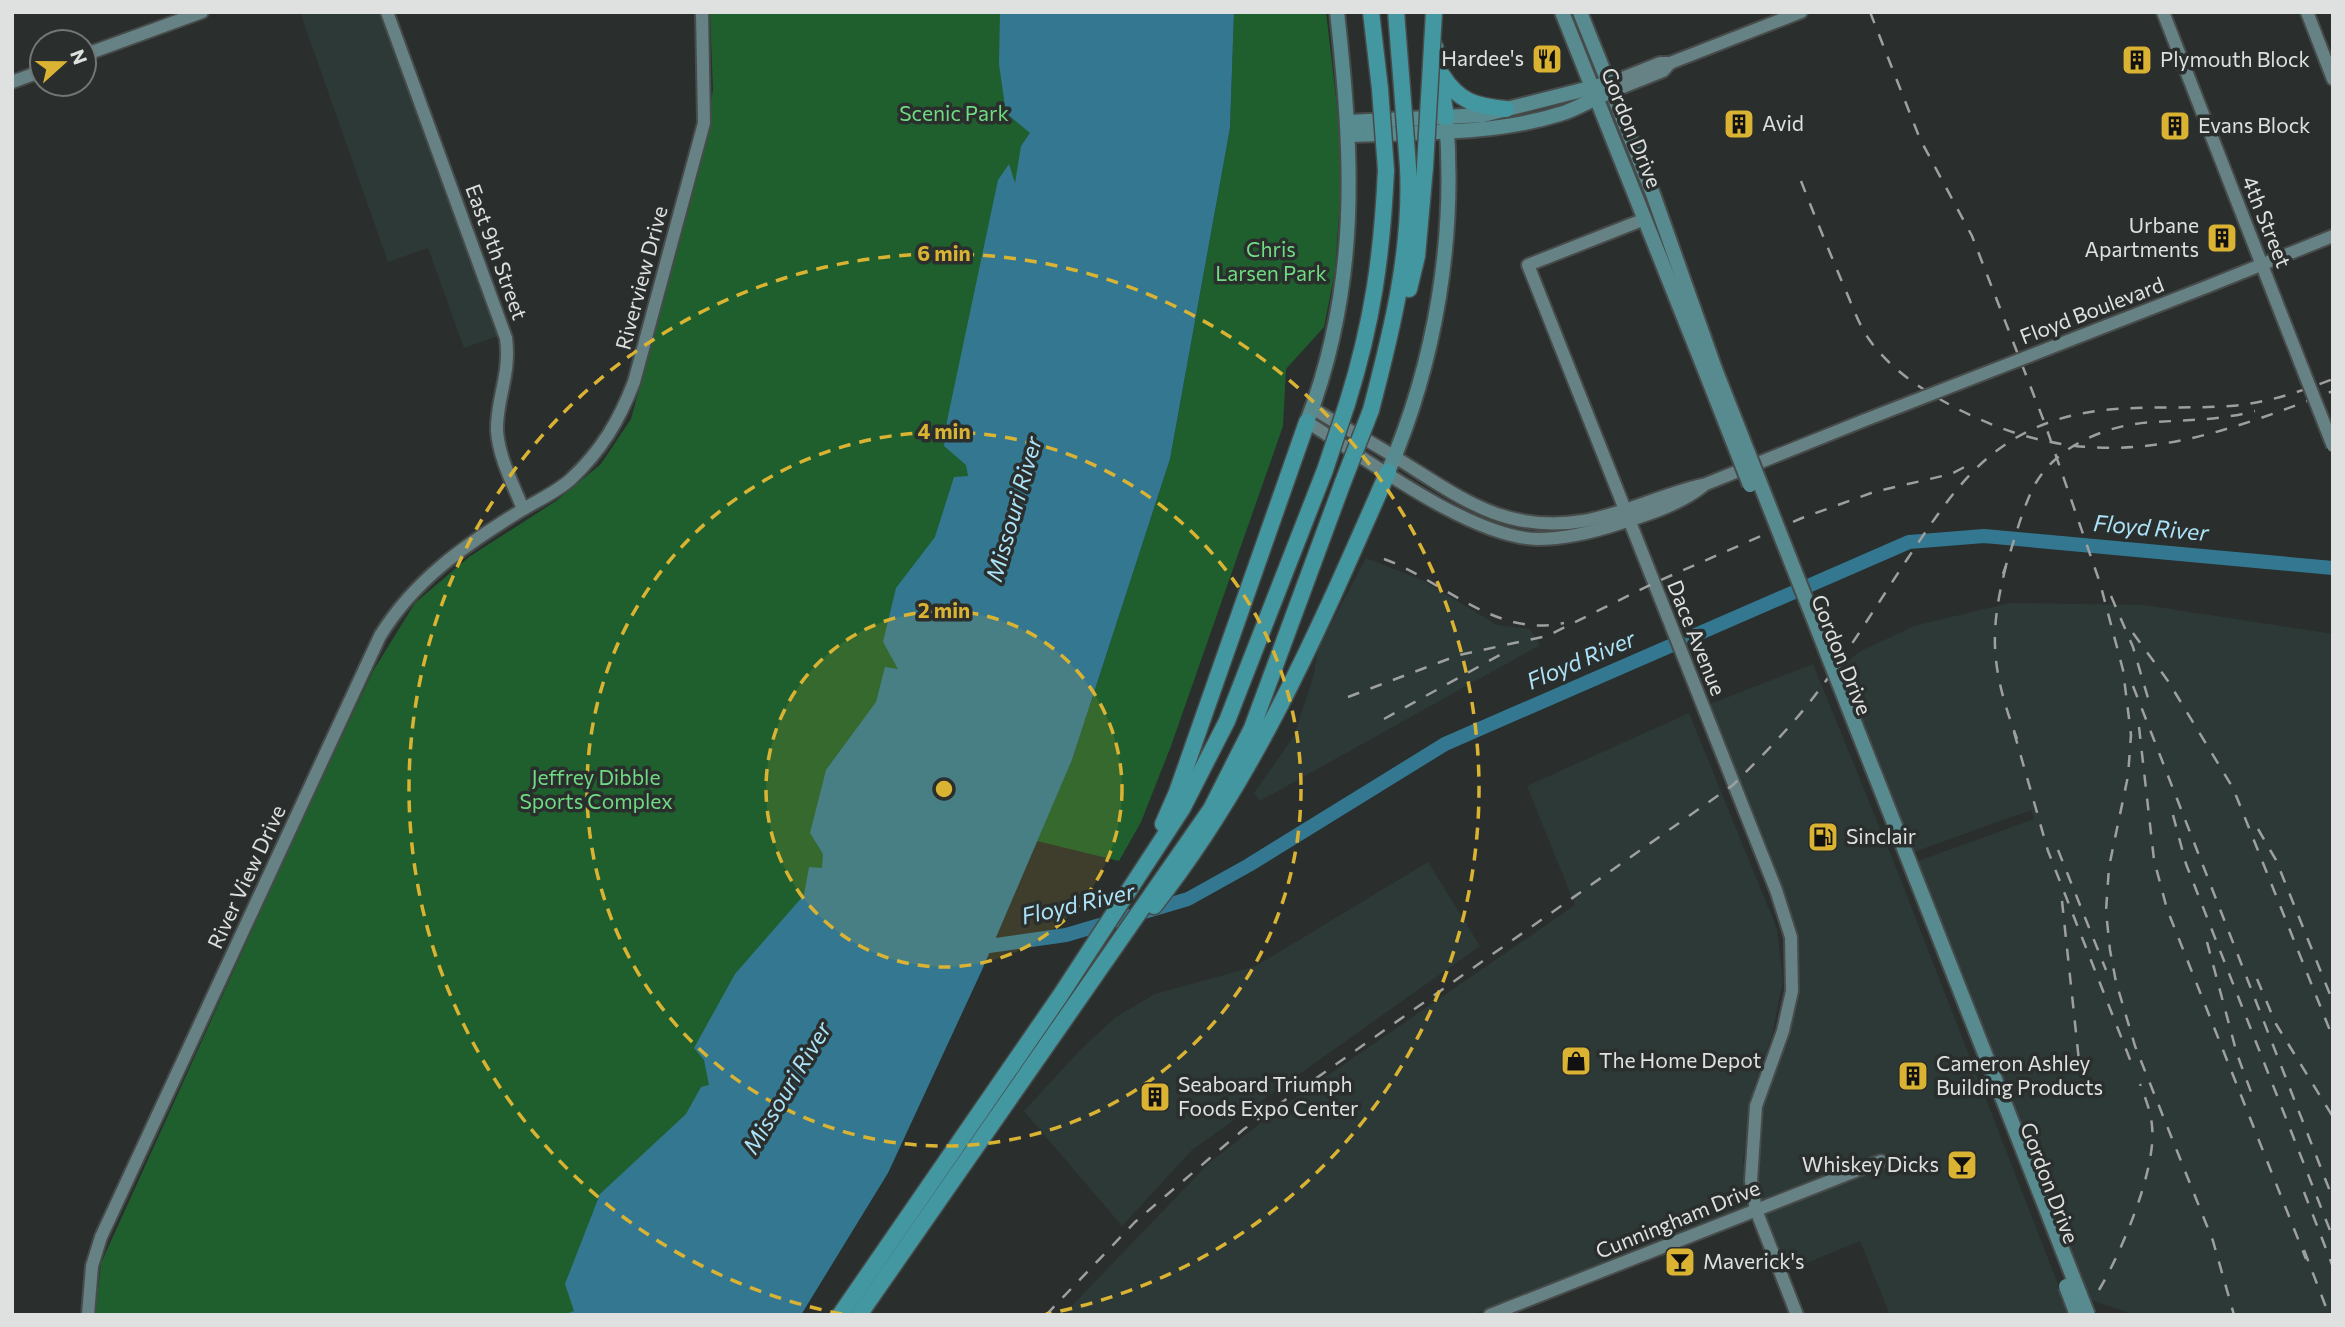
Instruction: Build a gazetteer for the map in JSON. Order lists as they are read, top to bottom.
{
  "streets": {
    "main road": [
      "Gordon Drive",
      "4th Street",
      "East 9th Street",
      "Riverview Drive",
      "Floyd Boulevard",
      "Dace Avenue",
      "River View Drive",
      "Cunningham Drive"
    ]
  },
  "crossings": [
    ["Gordon Drive", "Dace Avenue"],
    ["4th Street", "Floyd Boulevard"],
    ["East 9th Street", "Riverview Drive"],
    ["East 9th Street", "River View Drive"],
    ["Riverview Drive", "River View Drive"],
    ["Floyd Boulevard", "Dace Avenue"],
    ["Dace Avenue", "Cunningham Drive"]
  ],
  "water": ["Missouri River", "Floyd River"],
  "parks": ["Scenic Park", "Chris Larsen Park", "Jeffrey Dibble Sports Complex"],
  "places": {
    "restaurant": ["Hardee's"],
    "building": [
      "Plymouth Block",
      "Avid",
      "Evans Block",
      "Urbane Apartments",
      "Cameron Ashley Building Products",
      "Seaboard Triumph Foods Expo Center"
    ],
    "fuel station": ["Sinclair"],
    "shop": ["The Home Depot"],
    "bar": ["Whiskey Dicks", "Maverick's"]
  },
  "north": "right",
  "rings": ["6 min", "4 min", "2 min"]
}
